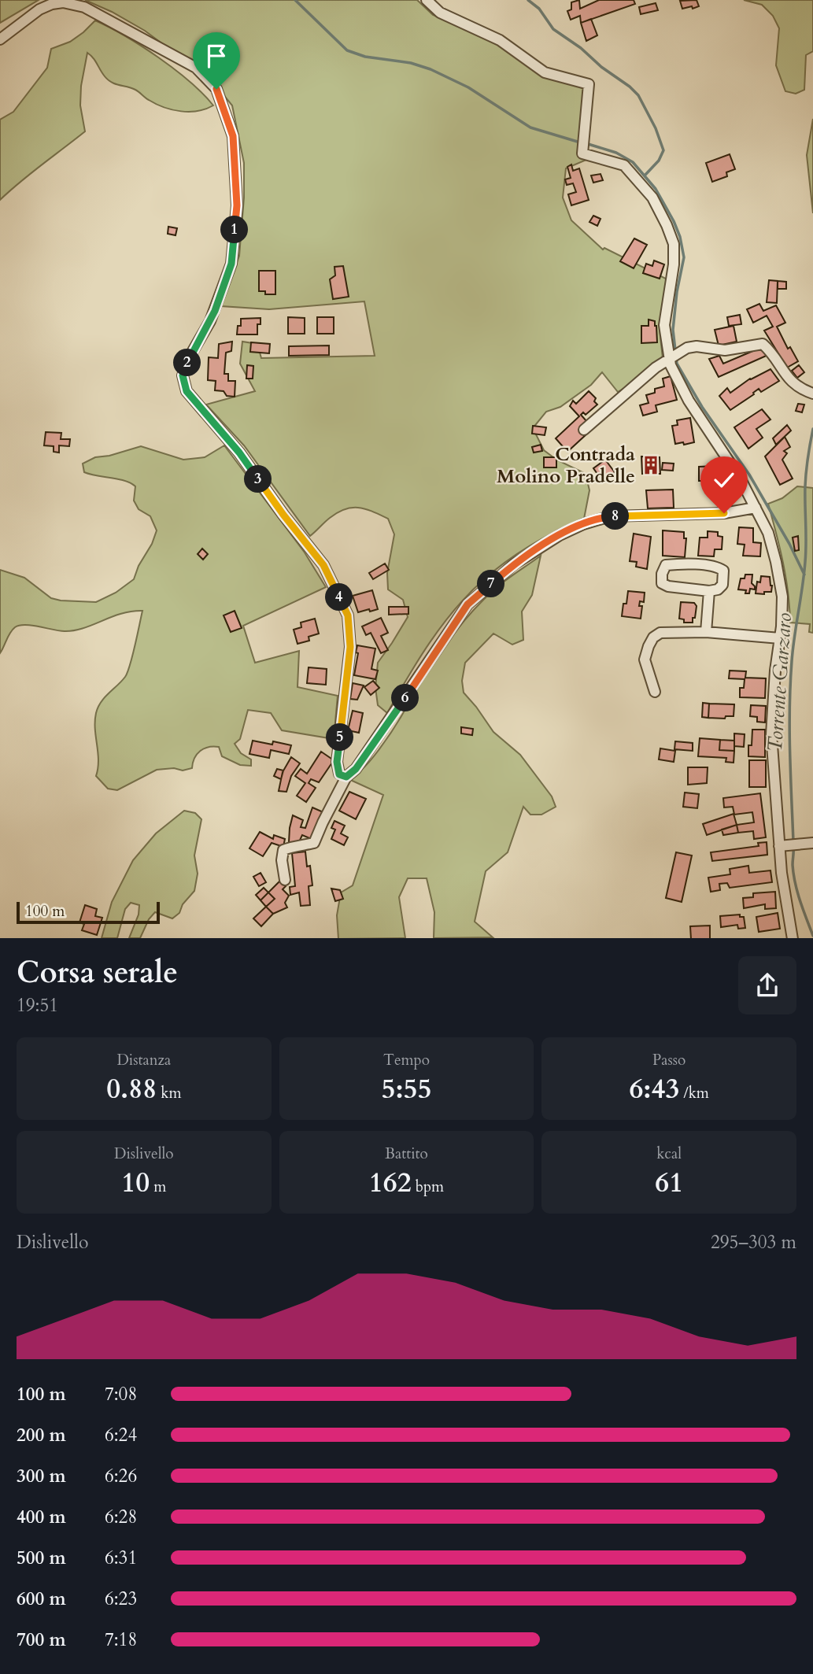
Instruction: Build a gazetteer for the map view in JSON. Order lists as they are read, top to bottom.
{
  "water": ["Torrente Garzaro"],
  "places": {
    "building": ["Contrada Molino Pradelle"]
  },
  "scale_bar": "100 m",
  "page": {
    "pins": [
      "1",
      "2",
      "3",
      "8",
      "7",
      "4",
      "6",
      "5"
    ],
    "scale": "100 m",
    "heading": ["Corsa serale", "19:51"],
    "stats": [
      ["Distanza", "0.88 km"],
      ["Tempo", "5:55"],
      ["Passo", "6:43 /km"],
      ["Dislivello", "10 m"],
      ["Battito", "162 bpm"],
      ["kcal", "61"]
    ],
    "chart": ["Dislivello", "295–303 m"],
    "list": [
      {
        "name": "100 m",
        "note": "7:08"
      },
      {
        "name": "200 m",
        "note": "6:24"
      },
      {
        "name": "300 m",
        "note": "6:26"
      },
      {
        "name": "400 m",
        "note": "6:28"
      },
      {
        "name": "500 m",
        "note": "6:31"
      },
      {
        "name": "600 m",
        "note": "6:23"
      },
      {
        "name": "700 m",
        "note": "7:18"
      }
    ]
  }
}
